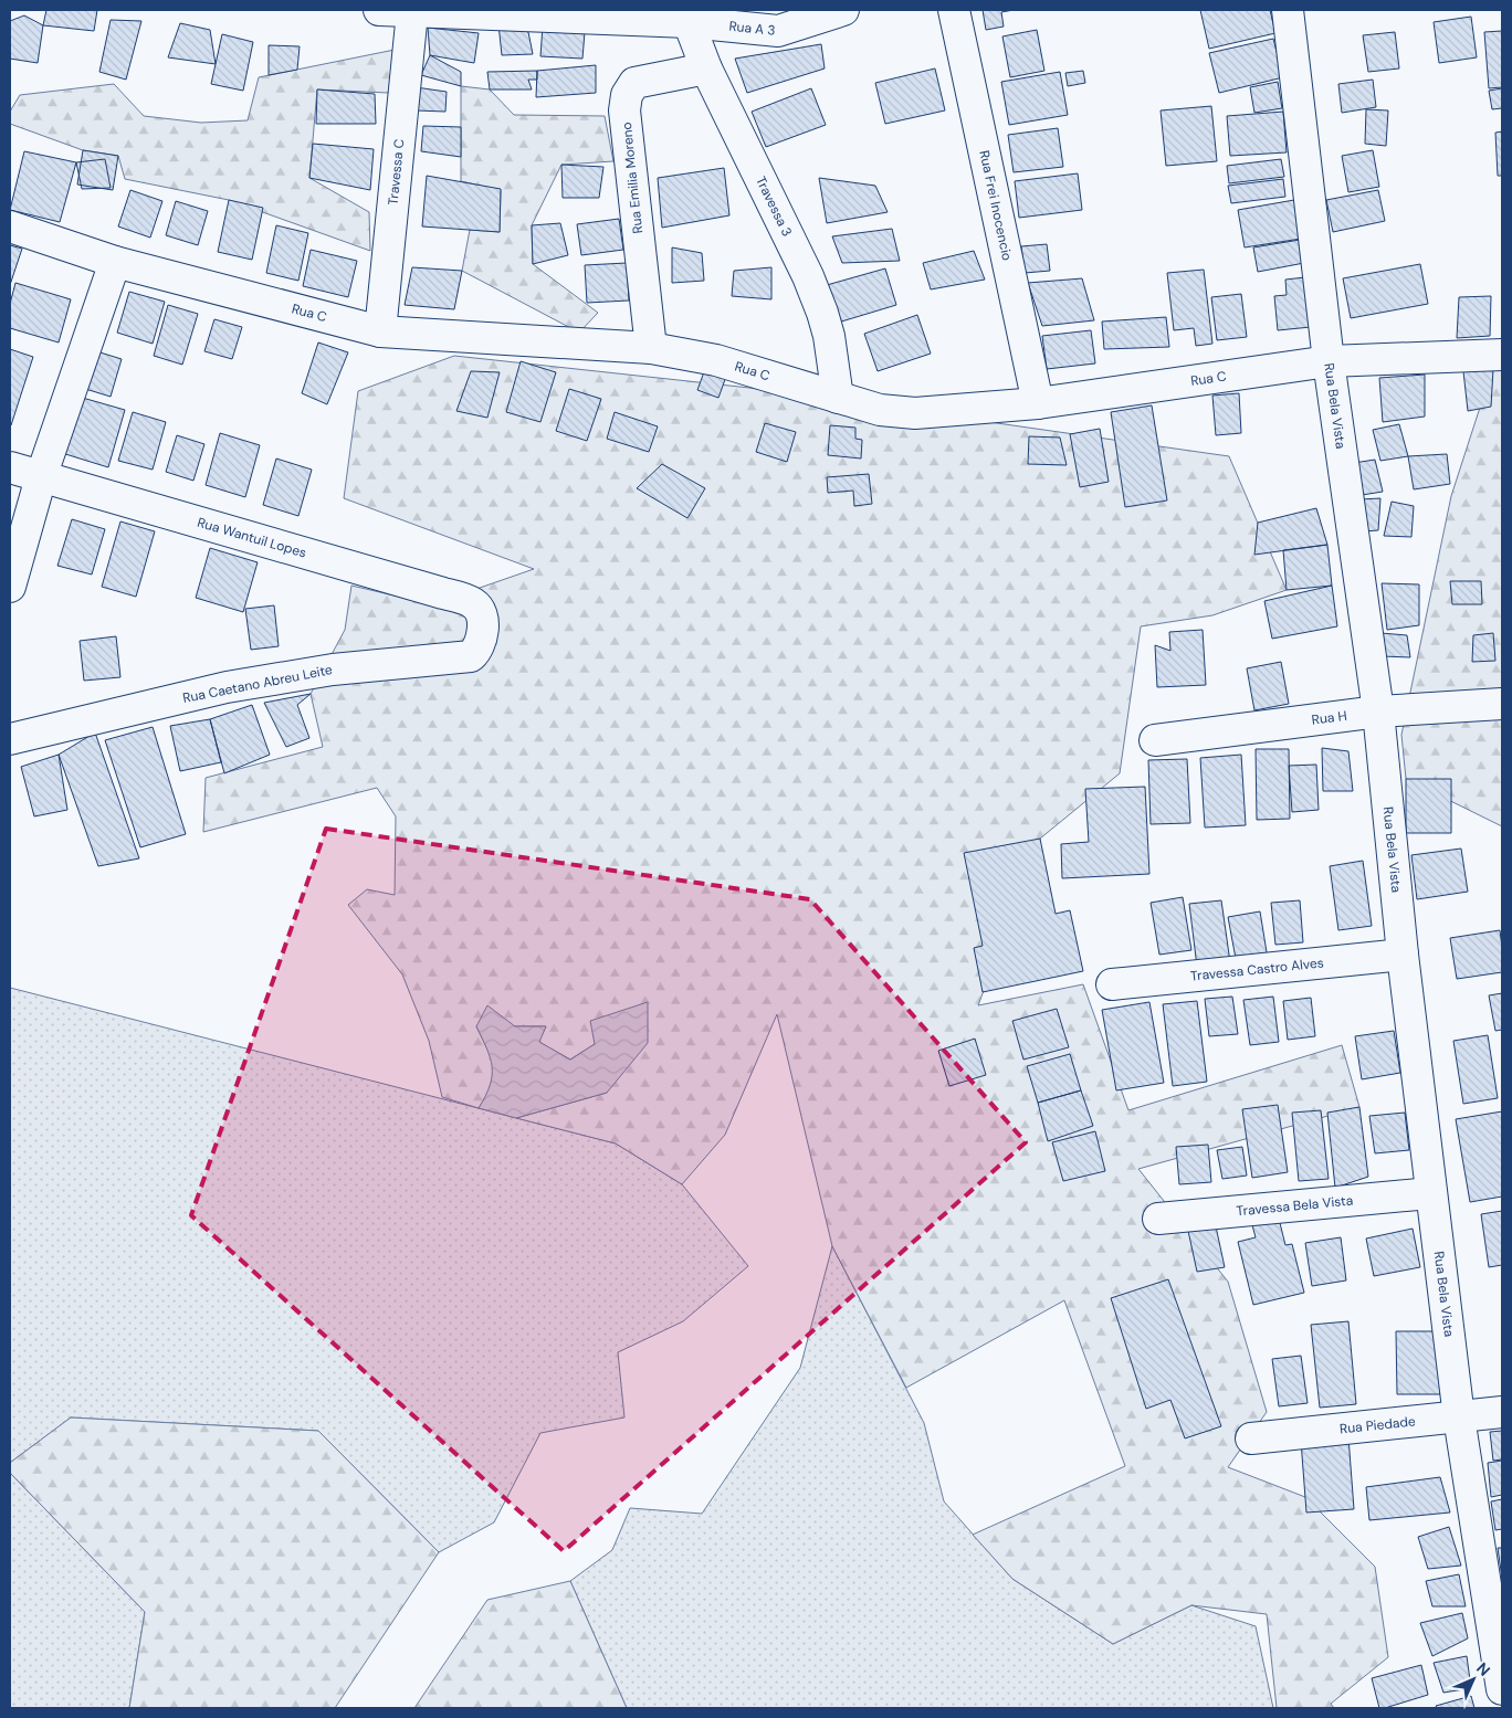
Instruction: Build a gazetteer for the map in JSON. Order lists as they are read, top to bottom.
{
  "streets": {
    "street": [
      "Rua A 3",
      "Travessa C",
      "Rua Emilia Moreno",
      "Travessa 3",
      "Rua Frei Inocencio",
      "Rua C",
      "Rua Bela Vista",
      "Rua Wantuil Lopes",
      "Rua Caetano Abreu Leite",
      "Rua H",
      "Travessa Castro Alves",
      "Travessa Bela Vista",
      "Rua Piedade"
    ]
  },
  "crossings": [
    ["Rua A 3", "Travessa C"],
    ["Rua A 3", "Travessa 3"],
    ["Travessa C", "Rua C"],
    ["Rua Emilia Moreno", "Travessa 3"],
    ["Rua Emilia Moreno", "Rua C"],
    ["Travessa 3", "Rua C"],
    ["Rua Frei Inocencio", "Rua C"],
    ["Rua C", "Rua Bela Vista"],
    ["Rua Bela Vista", "Rua H"],
    ["Rua Bela Vista", "Travessa Castro Alves"],
    ["Rua Bela Vista", "Travessa Bela Vista"],
    ["Rua Bela Vista", "Rua Piedade"],
    ["Rua Wantuil Lopes", "Rua Caetano Abreu Leite"]
  ],
  "north": "top right"
}
